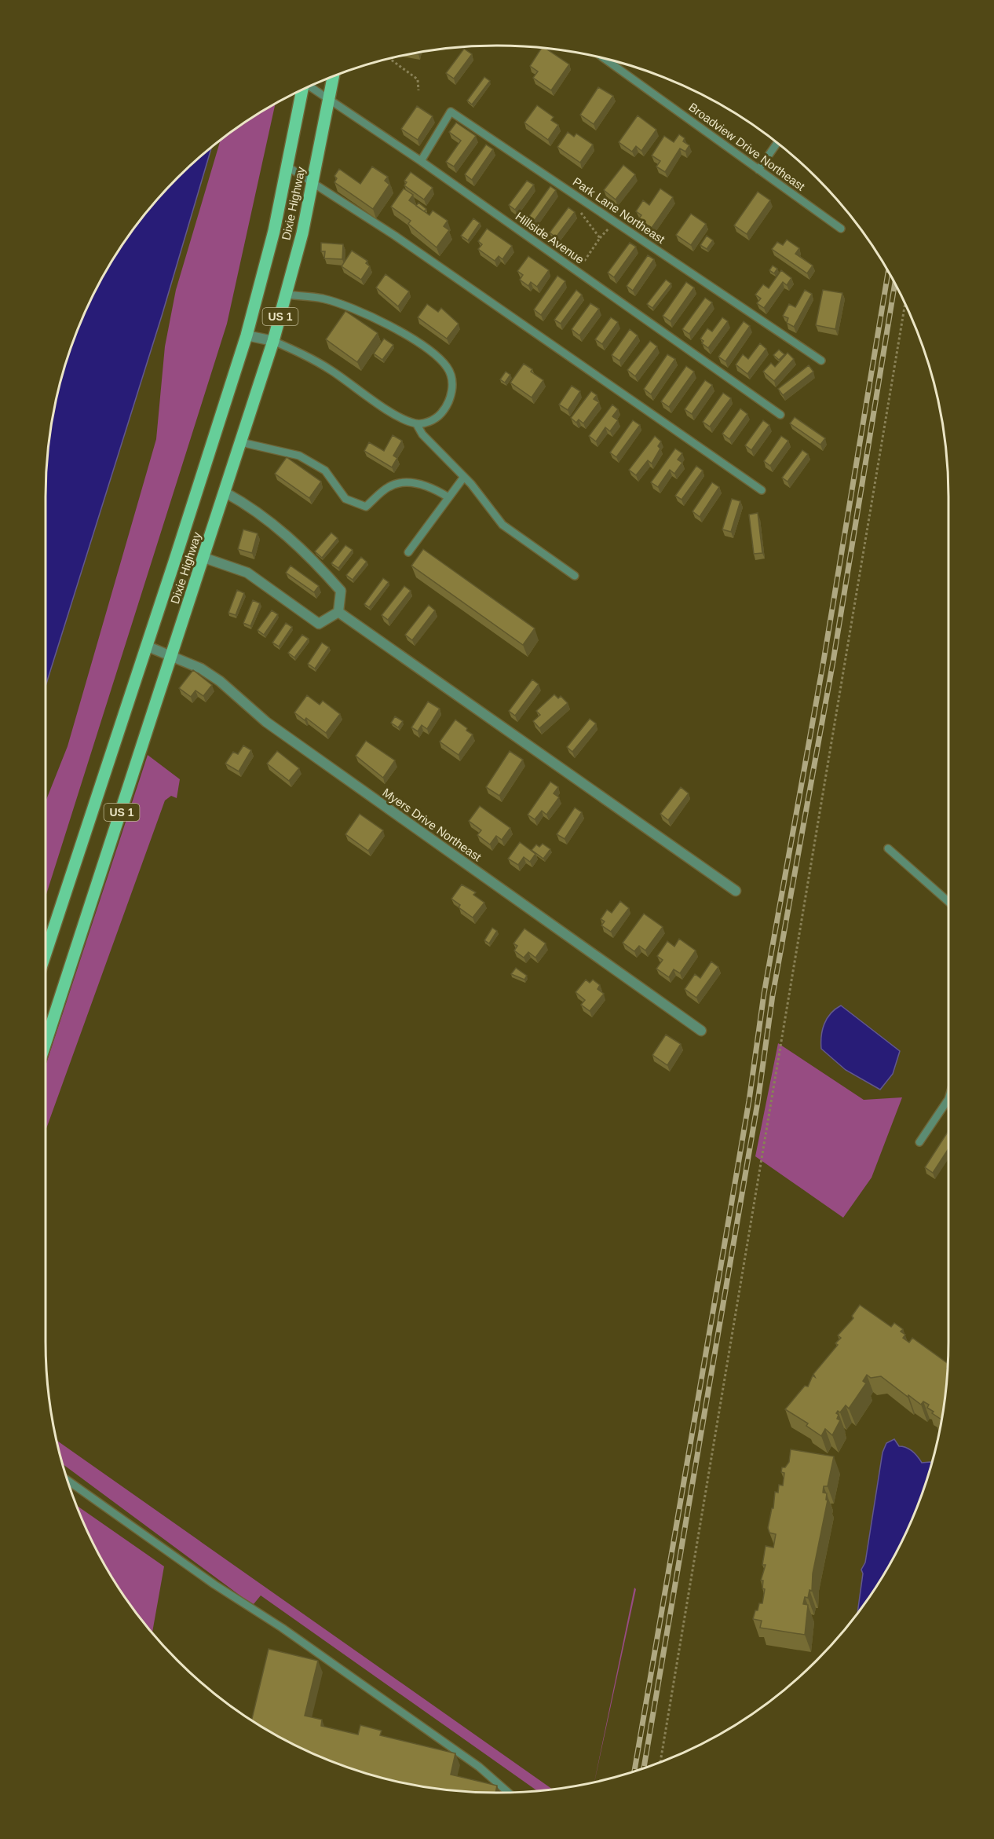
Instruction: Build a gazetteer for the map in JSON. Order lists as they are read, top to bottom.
{
  "streets": {
    "main road": ["Dixie Highway", "US 1"],
    "street": ["Myers Drive Northeast"],
    "lane": ["Broadview Drive Northeast", "Park Lane Northeast", "Hillside Avenue"]
  },
  "crossings": [
    ["Dixie Highway", "Hillside Avenue"],
    ["Dixie Highway", "Myers Drive Northeast"],
    ["Park Lane Northeast", "Hillside Avenue"]
  ]
}
